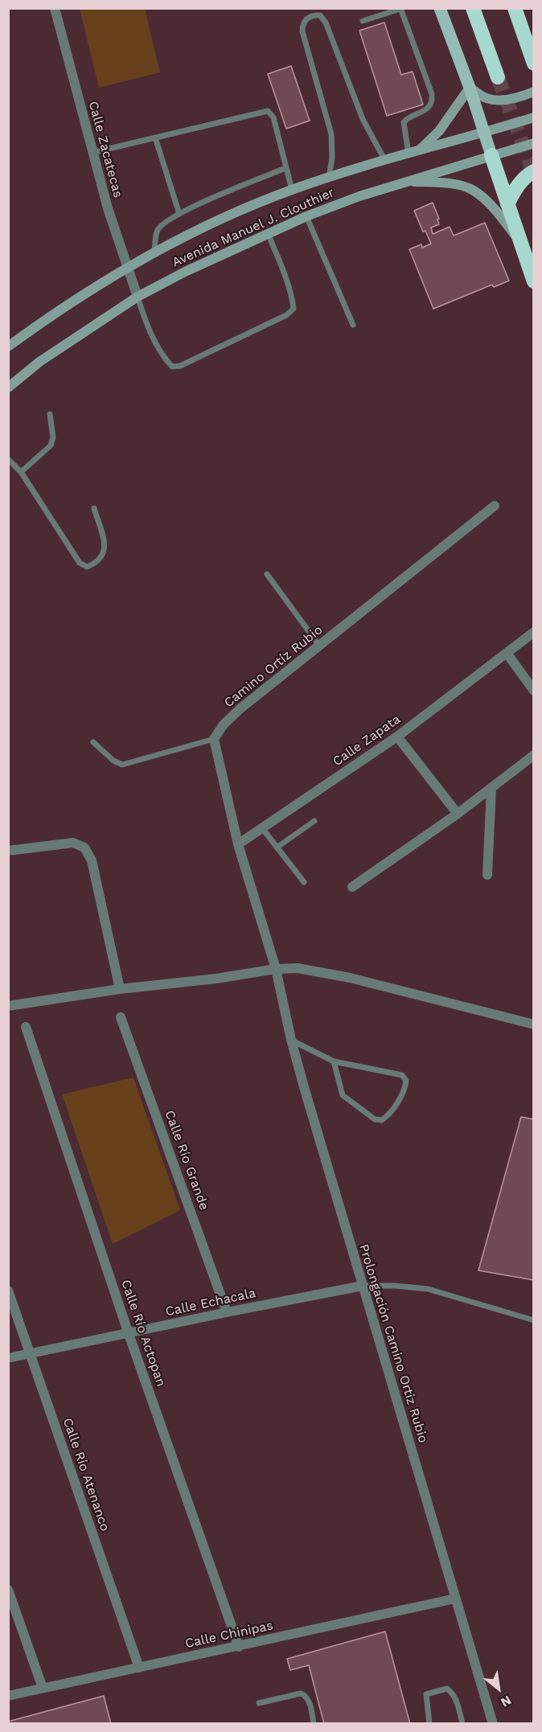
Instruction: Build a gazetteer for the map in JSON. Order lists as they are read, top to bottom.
{
  "streets": {
    "main road": ["Avenida Manuel J. Clouthier"],
    "street": [
      "Calle Zacatecas",
      "Camino Ortíz Rubio",
      "Calle Zapata",
      "Calle Río Grande",
      "Calle Echacala",
      "Calle Río Actopan",
      "Prolongación Camino Ortiz Rubio",
      "Calle Río Atenanco",
      "Calle Chinipas"
    ]
  },
  "crossings": [
    ["Calle Zacatecas", "Avenida Manuel J. Clouthier"],
    ["Calle Río Grande", "Calle Echacala"],
    ["Calle Echacala", "Calle Río Actopan"],
    ["Calle Echacala", "Prolongación Camino Ortiz Rubio"],
    ["Calle Echacala", "Calle Río Atenanco"],
    ["Calle Río Actopan", "Calle Chinipas"],
    ["Prolongación Camino Ortiz Rubio", "Calle Chinipas"],
    ["Calle Río Atenanco", "Calle Chinipas"]
  ],
  "north": "bottom right"
}
